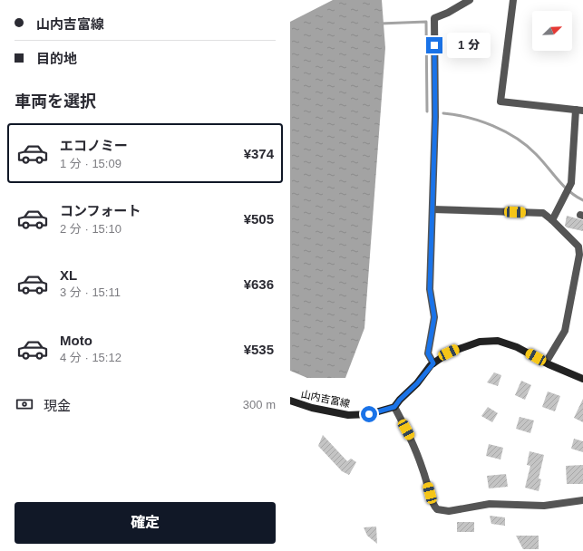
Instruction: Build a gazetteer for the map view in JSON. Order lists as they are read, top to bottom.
{
  "streets": {
    "main road": ["山内吉富線"]
  },
  "north": "top right",
  "page": {
    "banner": ["山内吉富線", "目的地"],
    "bubble": "1 分",
    "heading": "車両を選択",
    "list": [
      {
        "name": "エコノミー",
        "note": "1 分 · 15:09",
        "value": "¥374"
      },
      {
        "name": "コンフォート",
        "note": "2 分 · 15:10",
        "value": "¥505"
      },
      {
        "name": "XL",
        "note": "3 分 · 15:11",
        "value": "¥636"
      },
      {
        "name": "Moto",
        "note": "4 分 · 15:12",
        "value": "¥535"
      }
    ],
    "pay": ["現金", "300 m"],
    "buttons": "確定"
  }
}
